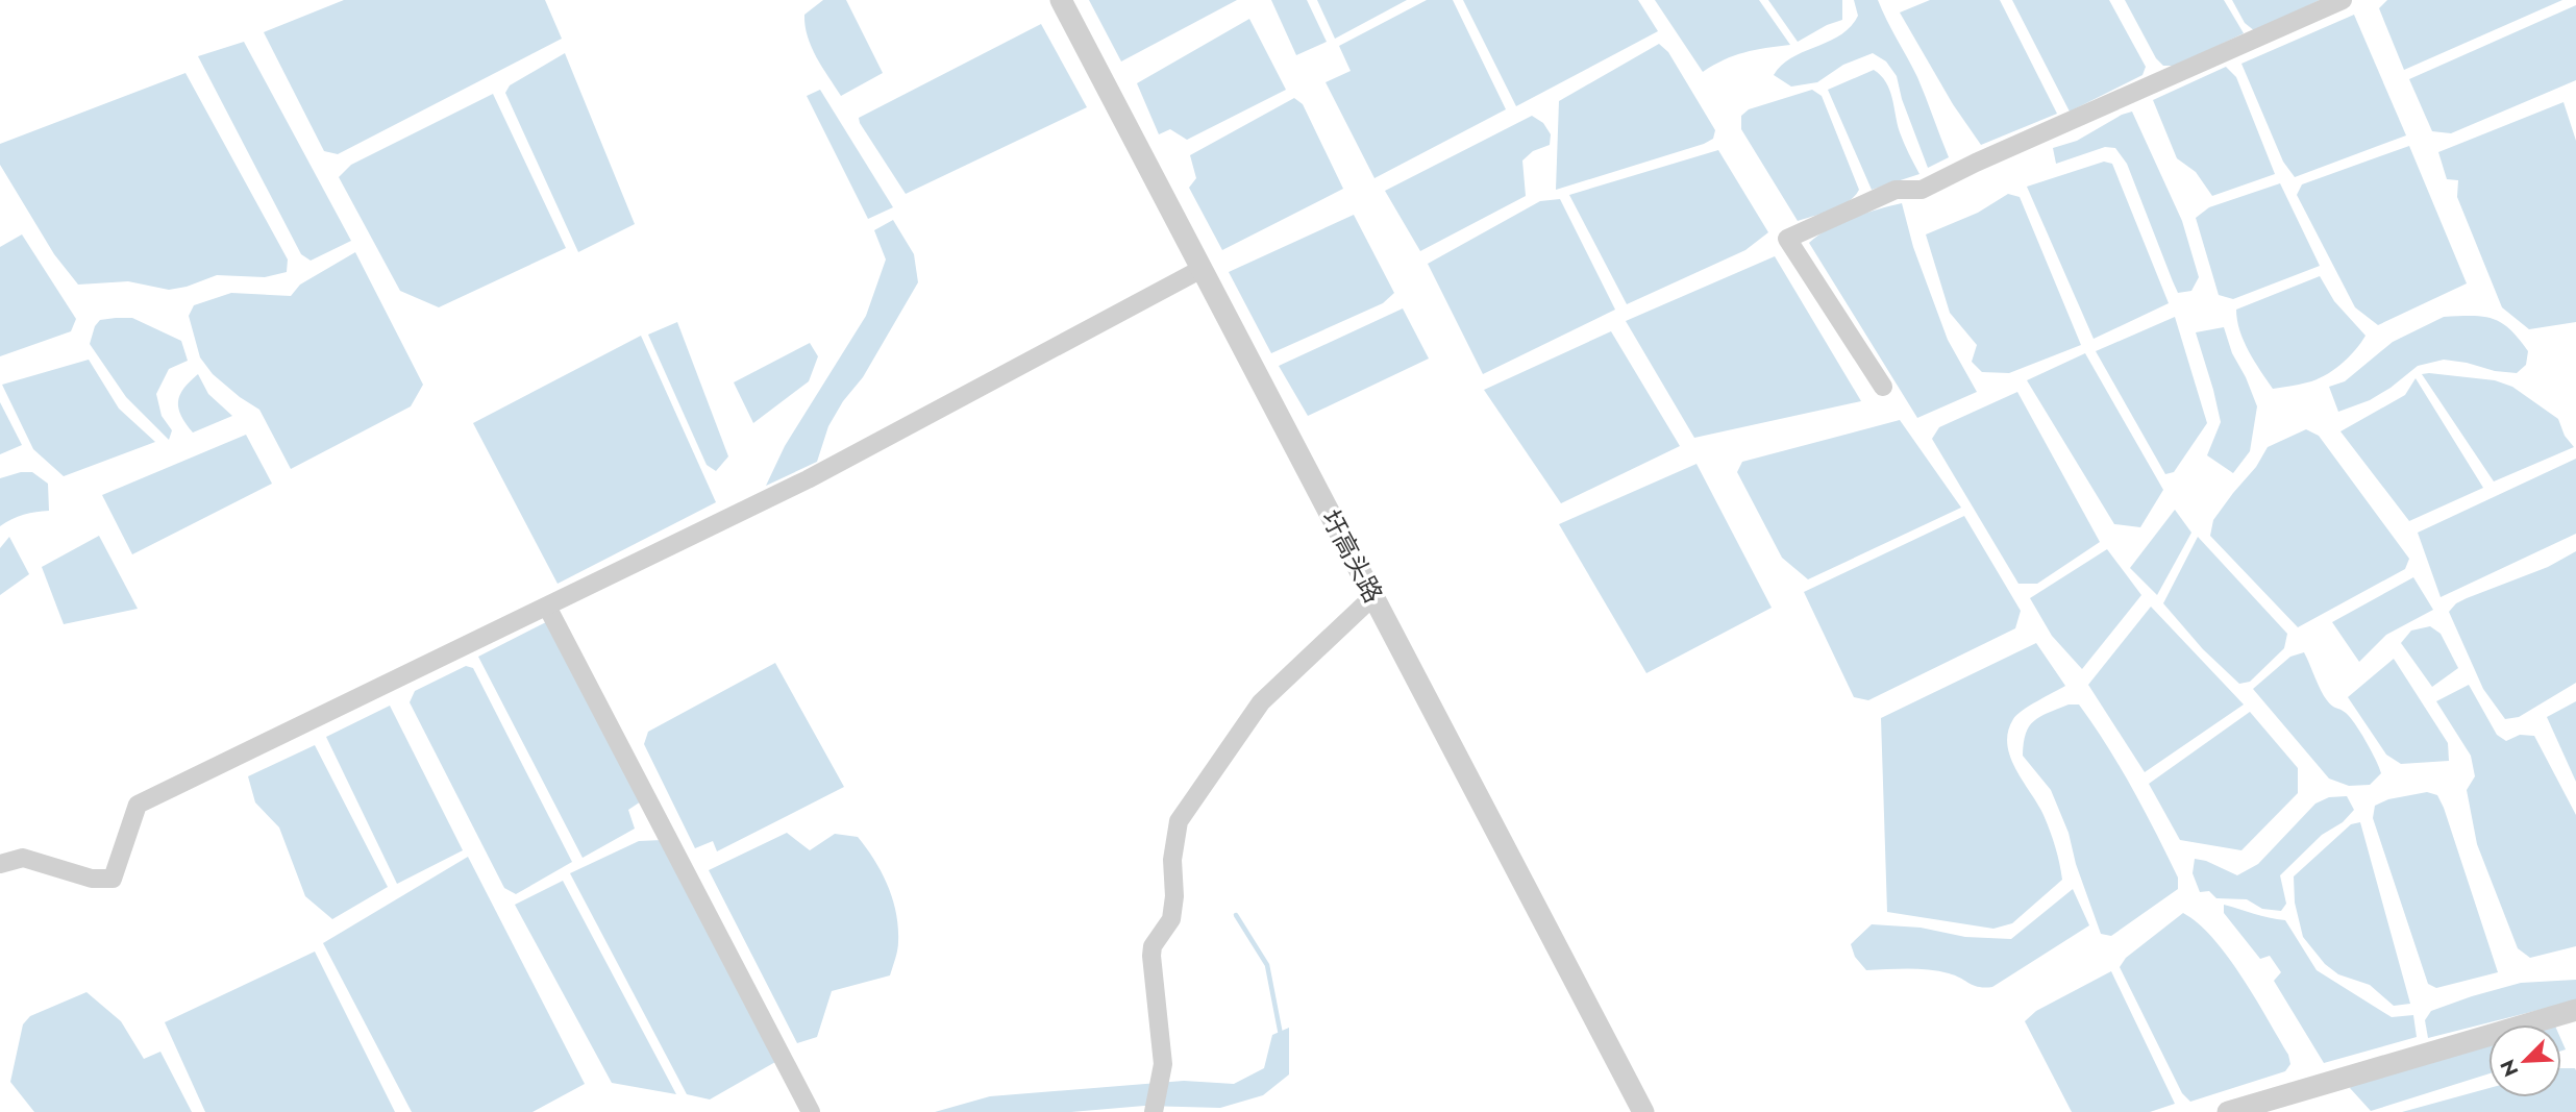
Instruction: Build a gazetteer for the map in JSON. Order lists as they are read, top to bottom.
{
  "streets": {
    "street": ["圩高头路"]
  },
  "north": "bottom left"
}
